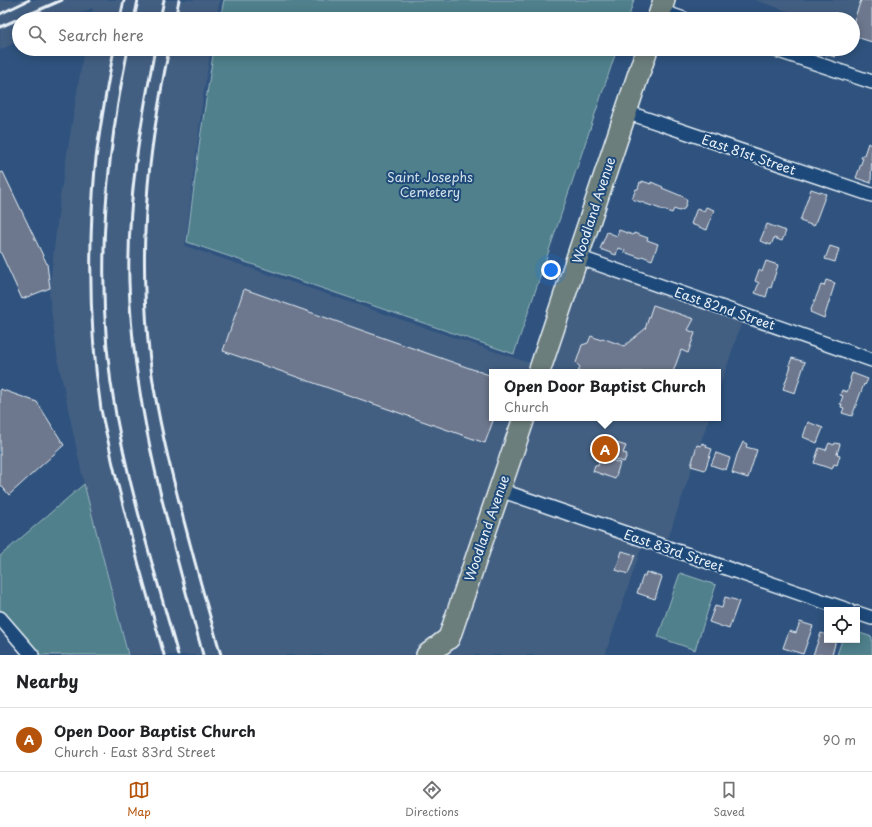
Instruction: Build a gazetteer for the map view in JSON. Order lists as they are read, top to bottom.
{
  "streets": {
    "main road": ["Woodland Avenue"],
    "street": ["East 81st Street", "East 82nd Street", "East 83rd Street"]
  },
  "crossings": [
    ["East 81st Street", "Woodland Avenue"],
    ["Woodland Avenue", "East 82nd Street"],
    ["Woodland Avenue", "East 83rd Street"]
  ],
  "parks": ["Saint Josephs Cemetery"],
  "page": {
    "search": "Search here",
    "popup": ["Open Door Baptist Church", "Church"],
    "pins": "A",
    "heading": "Nearby",
    "list": [
      {
        "mark": "A",
        "name": "Open Door Baptist Church",
        "note": "Church · East 83rd Street",
        "value": "90 m"
      }
    ],
    "nav": ["Map", "Directions", "Saved"]
  }
}
